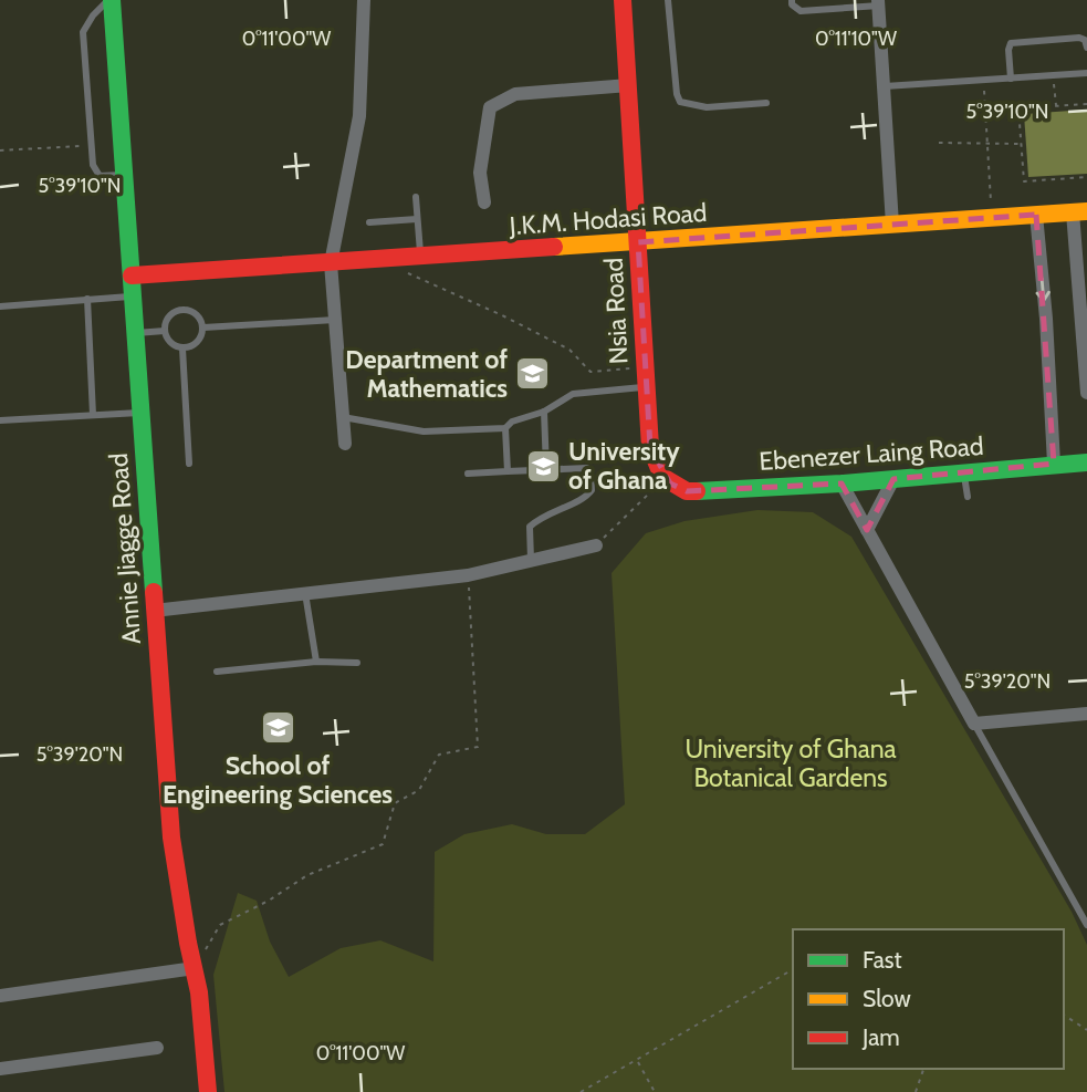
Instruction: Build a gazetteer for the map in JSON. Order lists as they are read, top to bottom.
{
  "streets": {
    "street": [
      "J.K.M. Hodasi Road",
      "Nsia Road",
      "Ebenezer Laing Road",
      "Annie Jiagge Road"
    ]
  },
  "crossings": [
    ["J.K.M. Hodasi Road", "Nsia Road"],
    ["J.K.M. Hodasi Road", "Annie Jiagge Road"],
    ["Nsia Road", "Ebenezer Laing Road"]
  ],
  "parks": ["University of Ghana Botanical Gardens"],
  "places": {
    "school or university": ["Department of Mathematics", "University of Ghana", "School of Engineering Sciences"]
  },
  "legend": ["Fast", "Slow", "Jam"],
  "coordinates": [
    "0°11'00\"W",
    "0°11'10\"W",
    "5°39'10\"N",
    "5°39'20\"N"
  ]
}
